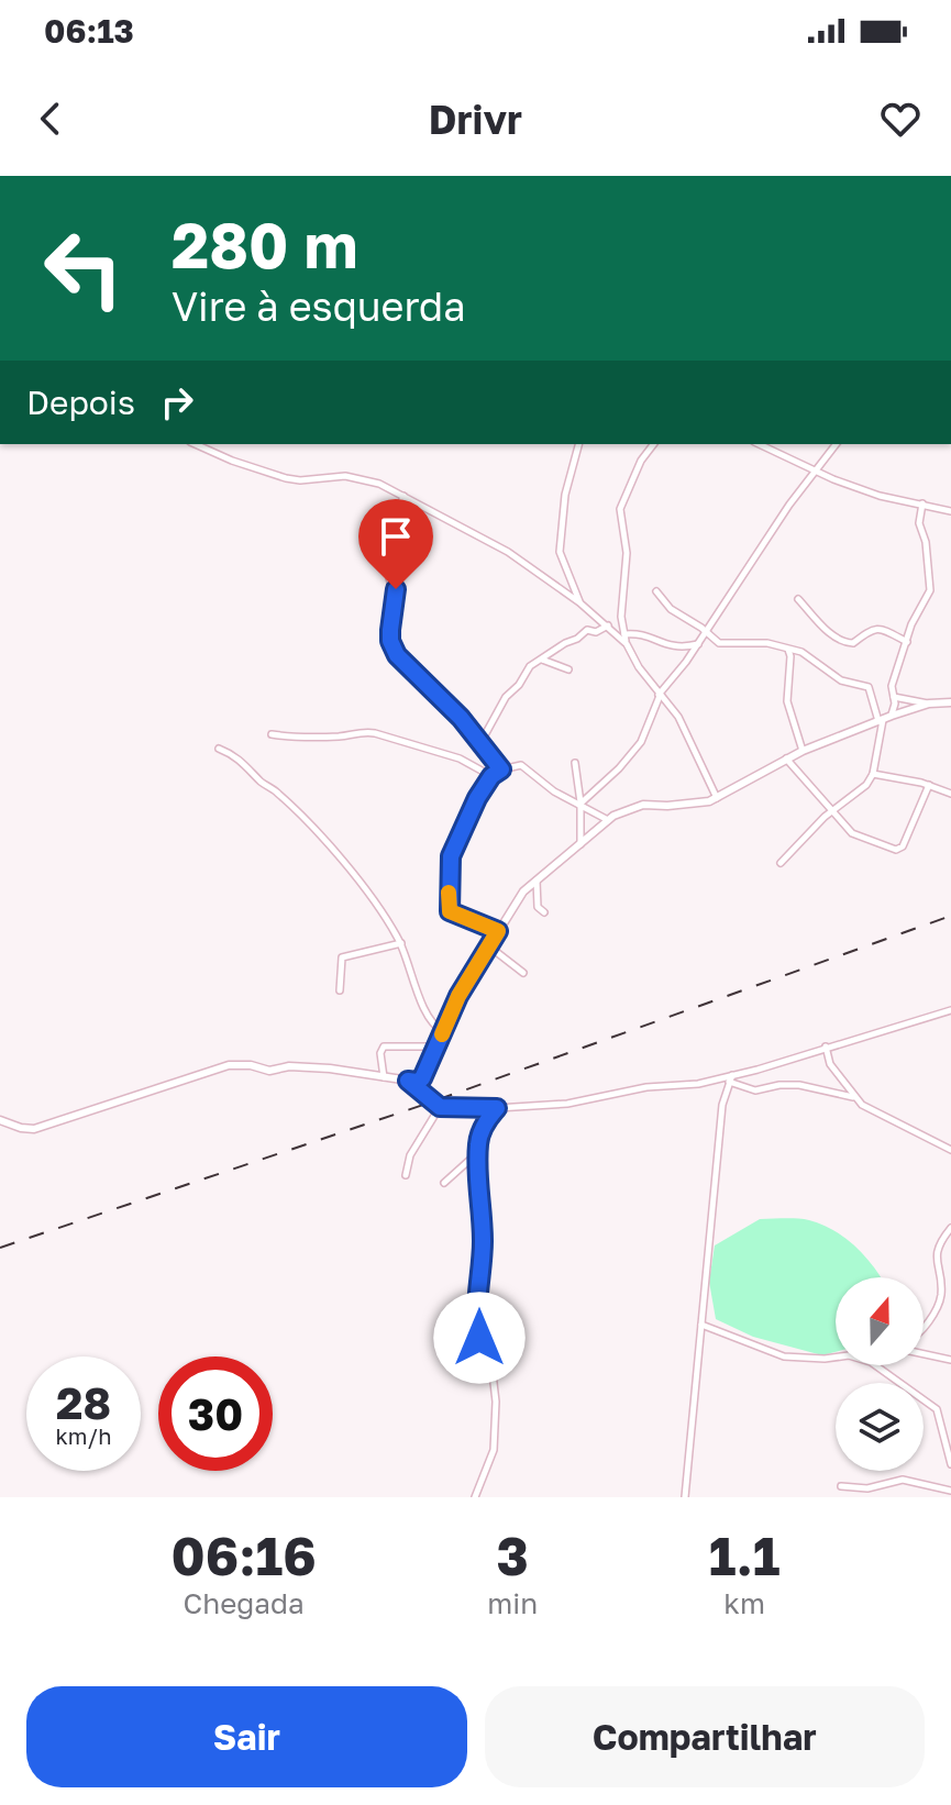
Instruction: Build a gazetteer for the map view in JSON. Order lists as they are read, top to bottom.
{
  "north": "top",
  "page": {
    "status": "06:13",
    "header": "Drivr",
    "turn": ["280 m", "Vire à esquerda"],
    "then": "Depois",
    "speed": "28 km/h",
    "limit": "30",
    "eta": [
      "06:16",
      "Chegada",
      "3",
      "min",
      "1.1",
      "km"
    ],
    "buttons": ["Sair", "Compartilhar"]
  }
}
